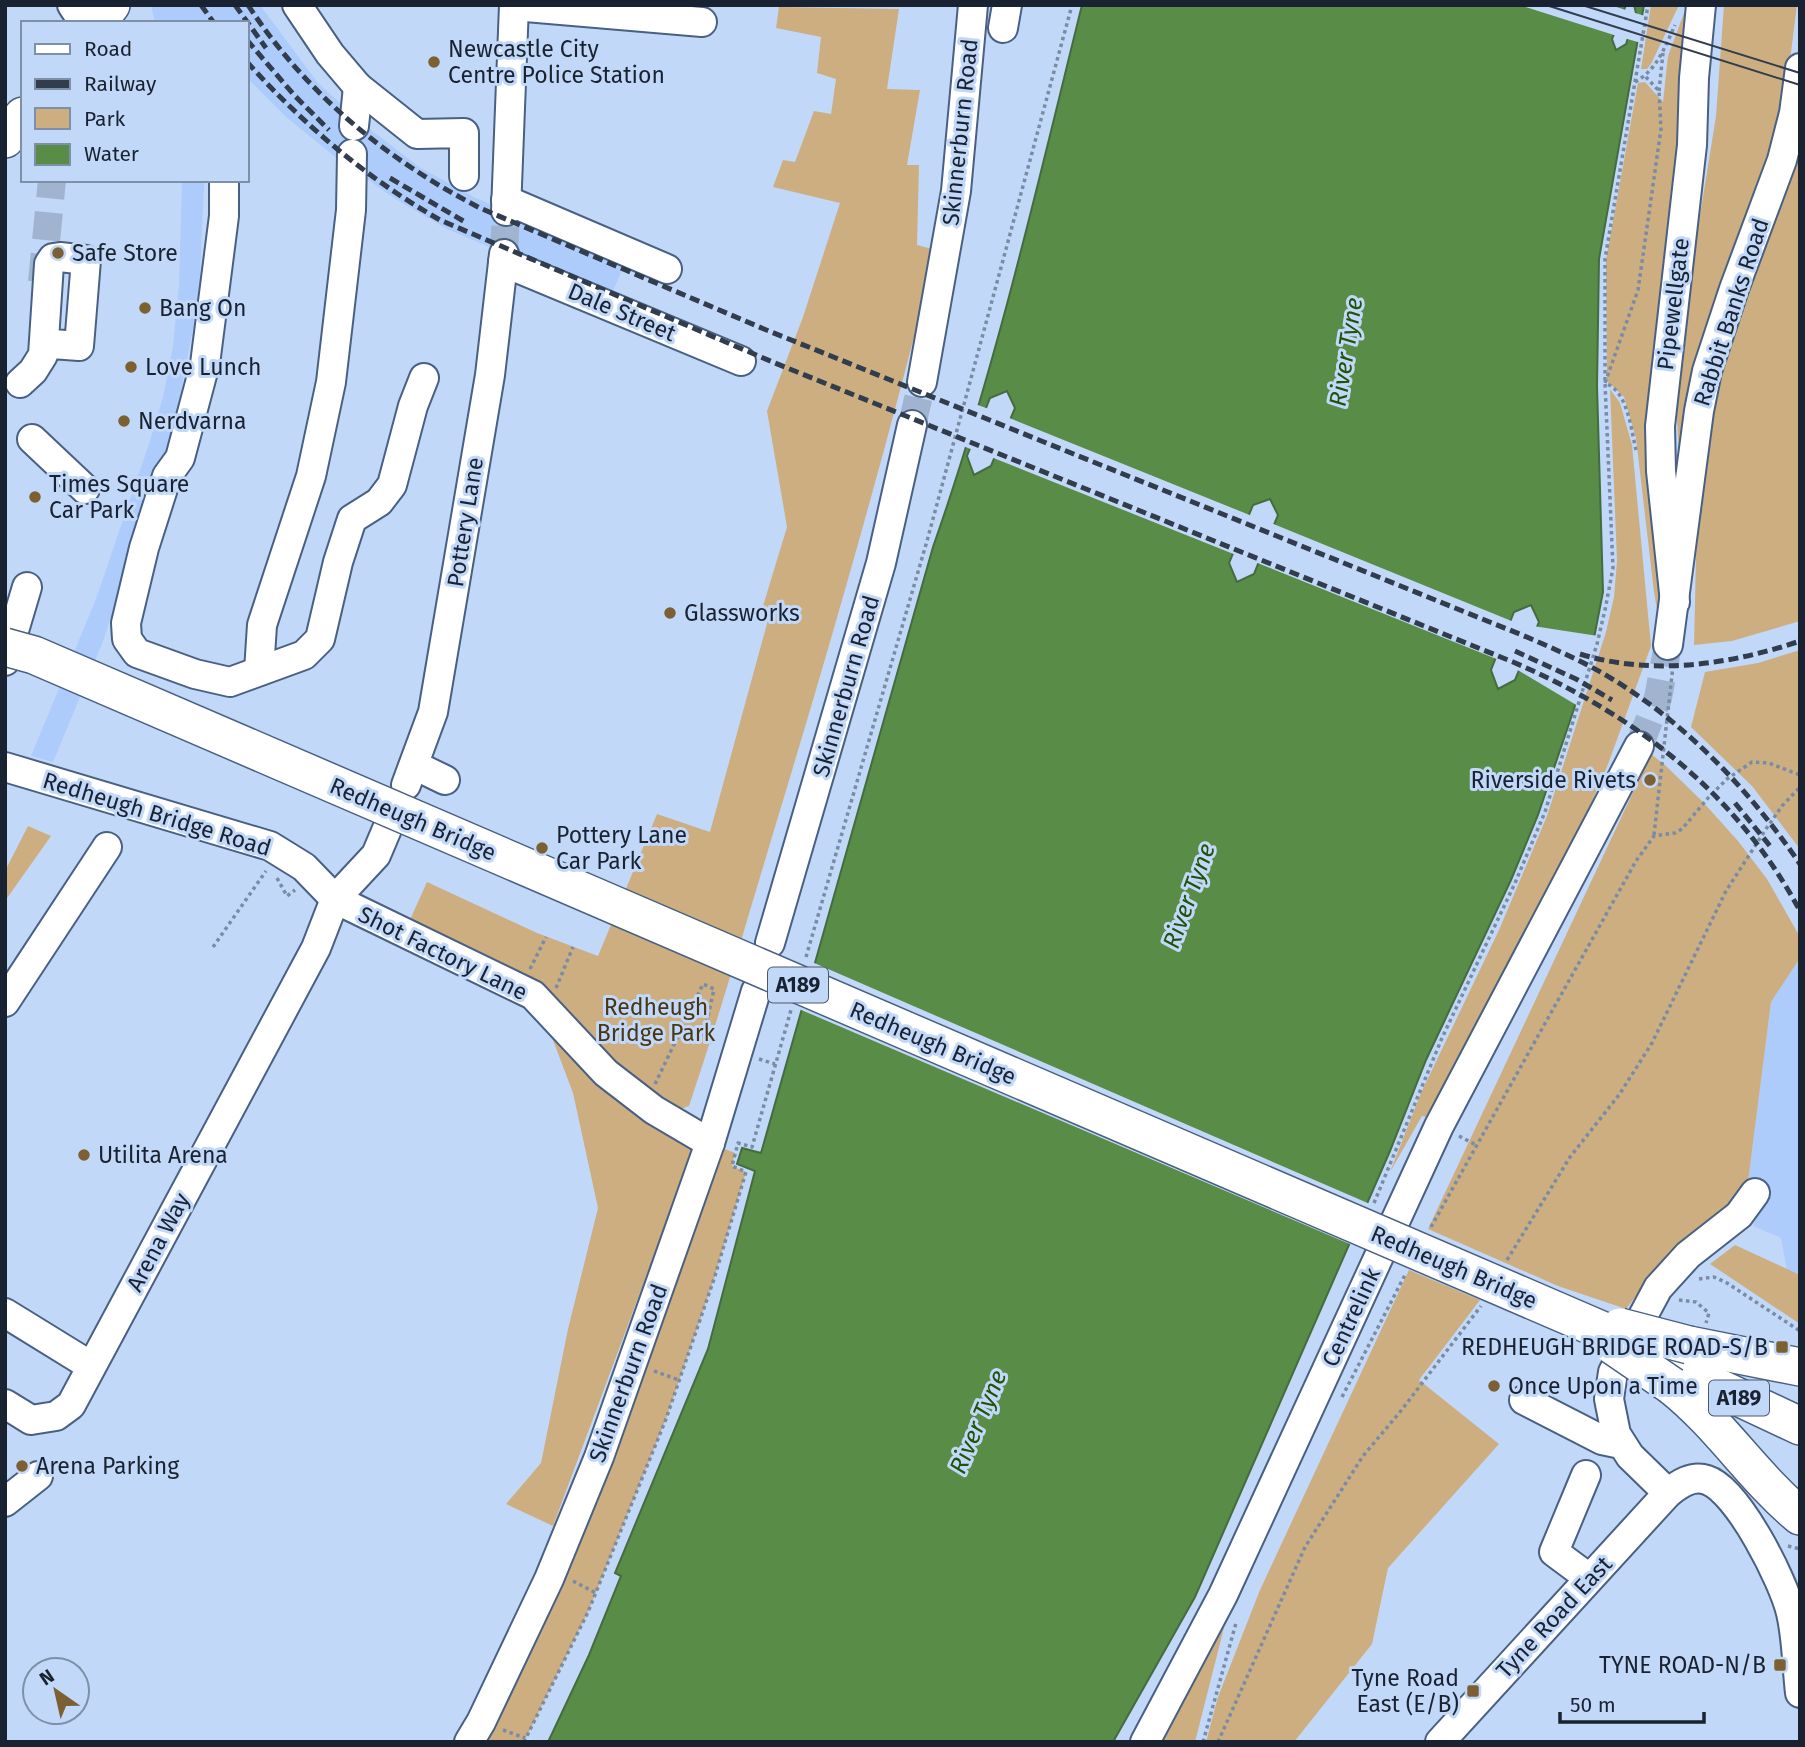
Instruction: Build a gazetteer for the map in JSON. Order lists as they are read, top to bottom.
{
  "streets": {
    "main road": ["Redheugh Bridge", "A189"],
    "street": [
      "Skinnerburn Road",
      "Pipewellgate",
      "Dale Street",
      "Rabbit Banks Road",
      "Pottery Lane",
      "Redheugh Bridge Road",
      "Shot Factory Lane",
      "Arena Way",
      "Centrelink",
      "Tyne Road East"
    ]
  },
  "crossings": [
    ["Skinnerburn Road", "Shot Factory Lane"],
    ["Pipewellgate", "Rabbit Banks Road"],
    ["Dale Street", "Pottery Lane"],
    ["Redheugh Bridge Road", "Shot Factory Lane"],
    ["Redheugh Bridge Road", "Arena Way"],
    ["Redheugh Bridge", "A189"],
    ["Shot Factory Lane", "Arena Way"]
  ],
  "water": ["River Tyne"],
  "parks": ["Redheugh Bridge Park"],
  "places": {
    "other": [
      "Newcastle City Centre Police Station",
      "Safe Store",
      "Bang On",
      "Love Lunch",
      "Nerdvarna",
      "Times Square Car Park",
      "Glassworks",
      "Riverside Rivets",
      "Pottery Lane Car Park",
      "Utilita Arena",
      "Once Upon a Time",
      "Arena Parking"
    ],
    "transit": ["REDHEUGH BRIDGE ROAD-S/B", "TYNE ROAD-N/B", "Tyne Road East (E/B)"]
  },
  "legend": [
    "Road",
    "Railway",
    "Park",
    "Water"
  ],
  "scale_bar": "50 m",
  "north": "top left"
}
